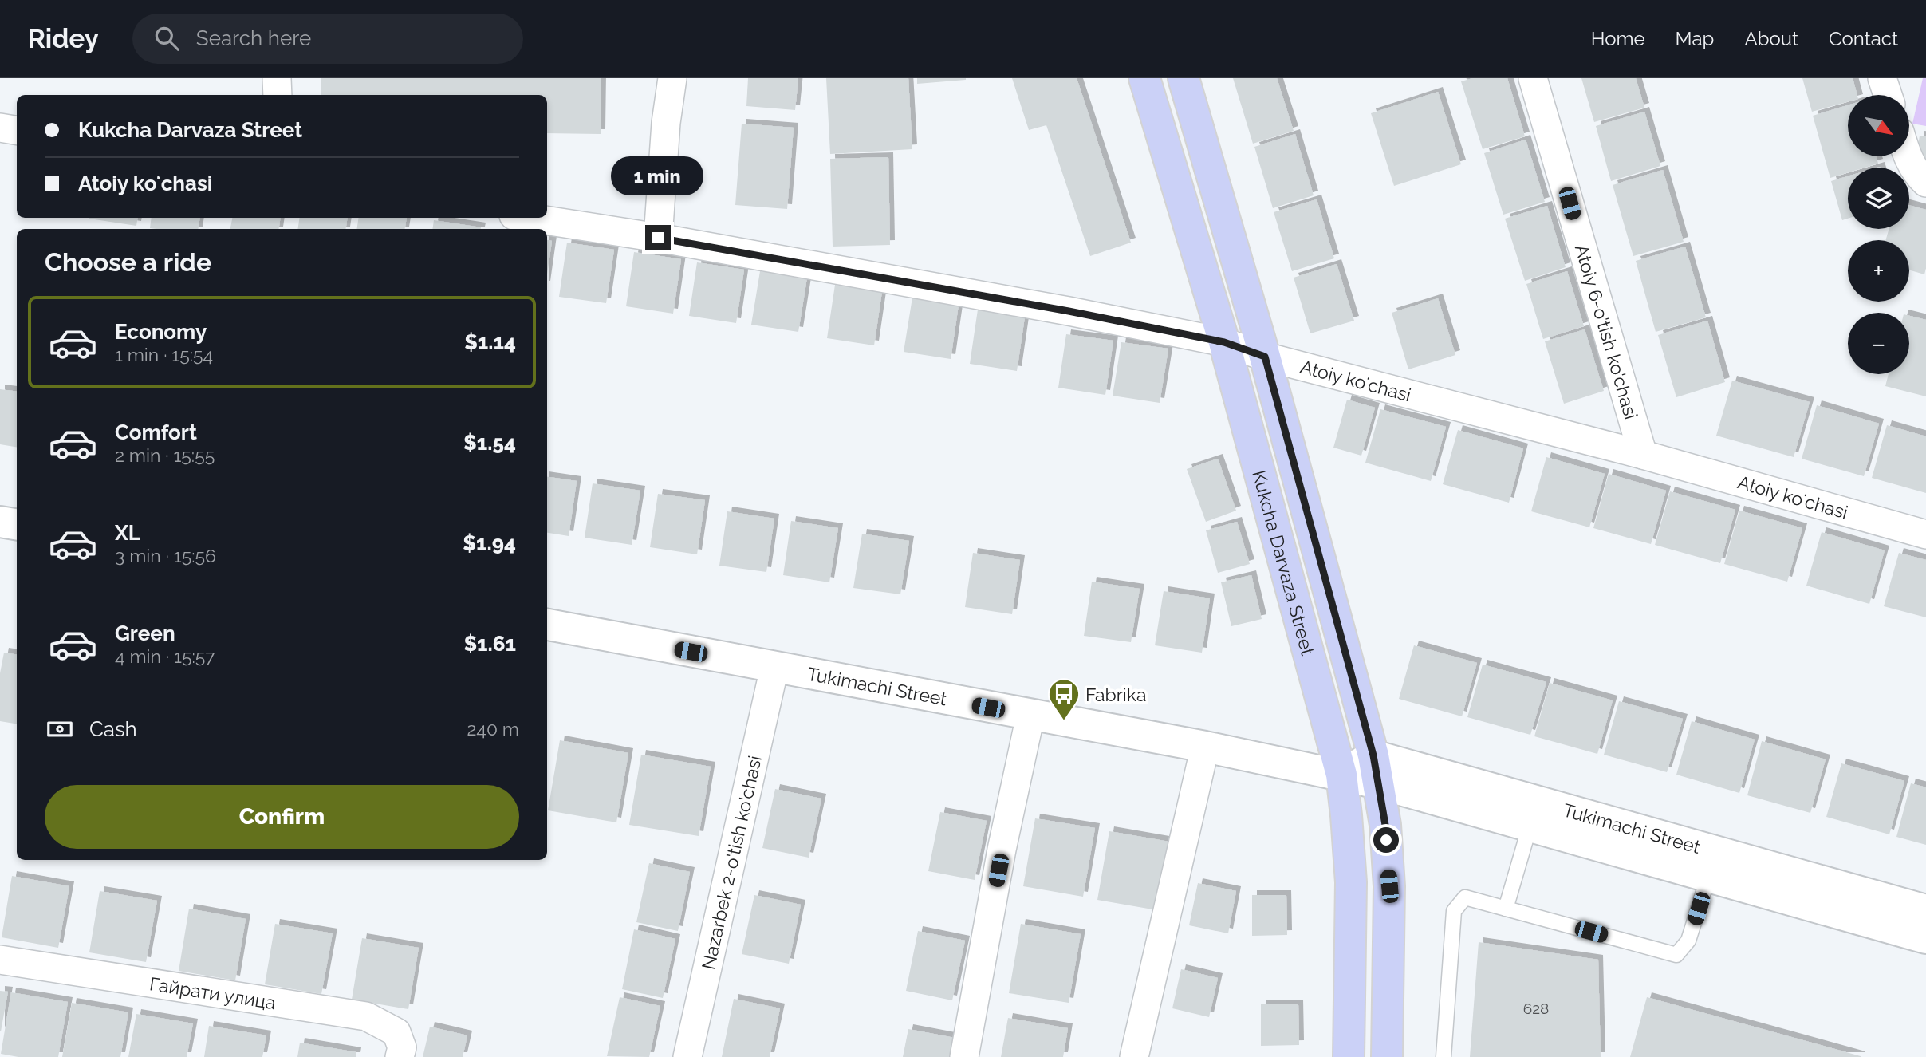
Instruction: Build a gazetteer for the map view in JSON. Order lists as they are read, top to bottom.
{
  "streets": {
    "main road": ["Kukcha Darvaza Street", "Tukimachi Street"],
    "street": [
      "Atoiy 6-o'tish ko'chasi",
      "Atoiy koʻchasi",
      "Nazarbek 2-o'tish ko'chasi",
      "Гайрати улица"
    ]
  },
  "crossings": [
    ["Atoiy 6-o'tish ko'chasi", "Atoiy koʻchasi"],
    ["Atoiy koʻchasi", "Kukcha Darvaza Street"],
    ["Kukcha Darvaza Street", "Tukimachi Street"],
    ["Tukimachi Street", "Nazarbek 2-o'tish ko'chasi"]
  ],
  "places": {
    "bus stop": ["Fabrika"]
  },
  "house_numbers": ["628"],
  "north": "bottom right",
  "page": {
    "header": "Ridey",
    "search": "Search here",
    "nav": [
      "Home",
      "Map",
      "About",
      "Contact"
    ],
    "map_buttons": ["+", "−"],
    "banner": ["Kukcha Darvaza Street", "Atoiy koʻchasi"],
    "bubble": "1 min",
    "heading": "Choose a ride",
    "list": [
      {
        "name": "Economy",
        "note": "1 min · 15:54",
        "value": "$1.14"
      },
      {
        "name": "Comfort",
        "note": "2 min · 15:55",
        "value": "$1.54"
      },
      {
        "name": "XL",
        "note": "3 min · 15:56",
        "value": "$1.94"
      },
      {
        "name": "Green",
        "note": "4 min · 15:57",
        "value": "$1.61"
      }
    ],
    "pay": ["Cash", "240 m"],
    "buttons": "Confirm"
  }
}
